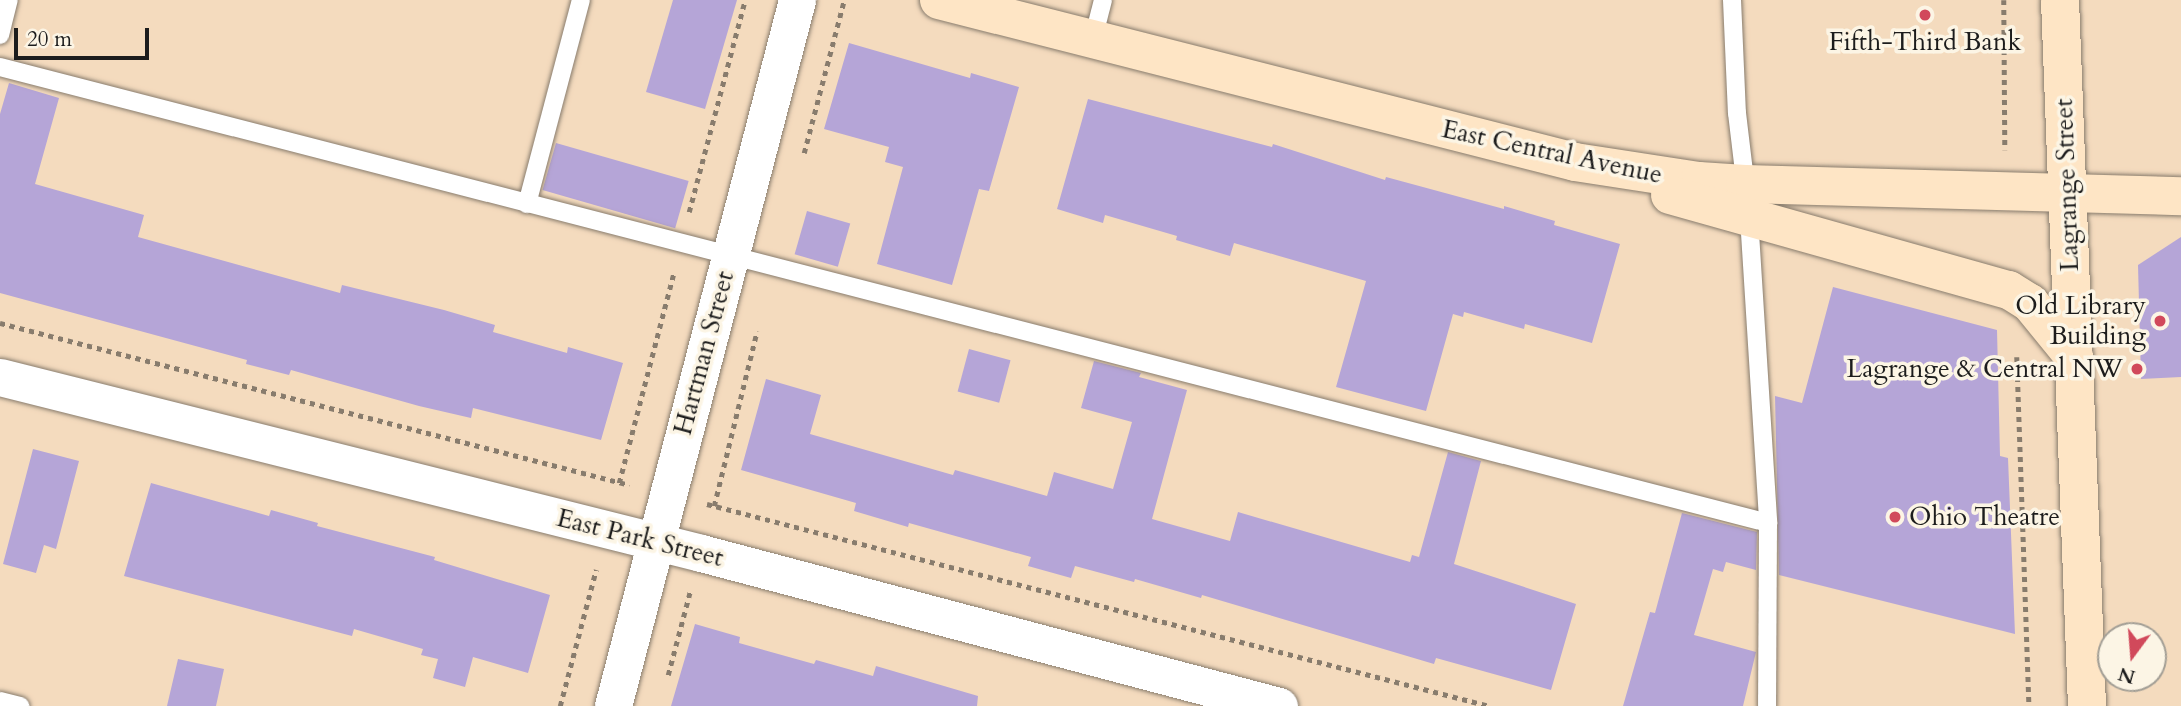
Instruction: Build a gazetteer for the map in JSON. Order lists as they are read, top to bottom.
{
  "streets": {
    "street": [
      "East Central Avenue",
      "Lagrange Street",
      "Hartman Street",
      "East Park Street"
    ]
  },
  "crossings": [
    ["East Central Avenue", "Lagrange Street"],
    ["Hartman Street", "East Park Street"]
  ],
  "places": [
    "Fifth-Third Bank",
    "Old Library Building",
    "Lagrange & Central NW",
    "Ohio Theatre"
  ],
  "scale_bar": "20 m",
  "north": "bottom"
}
